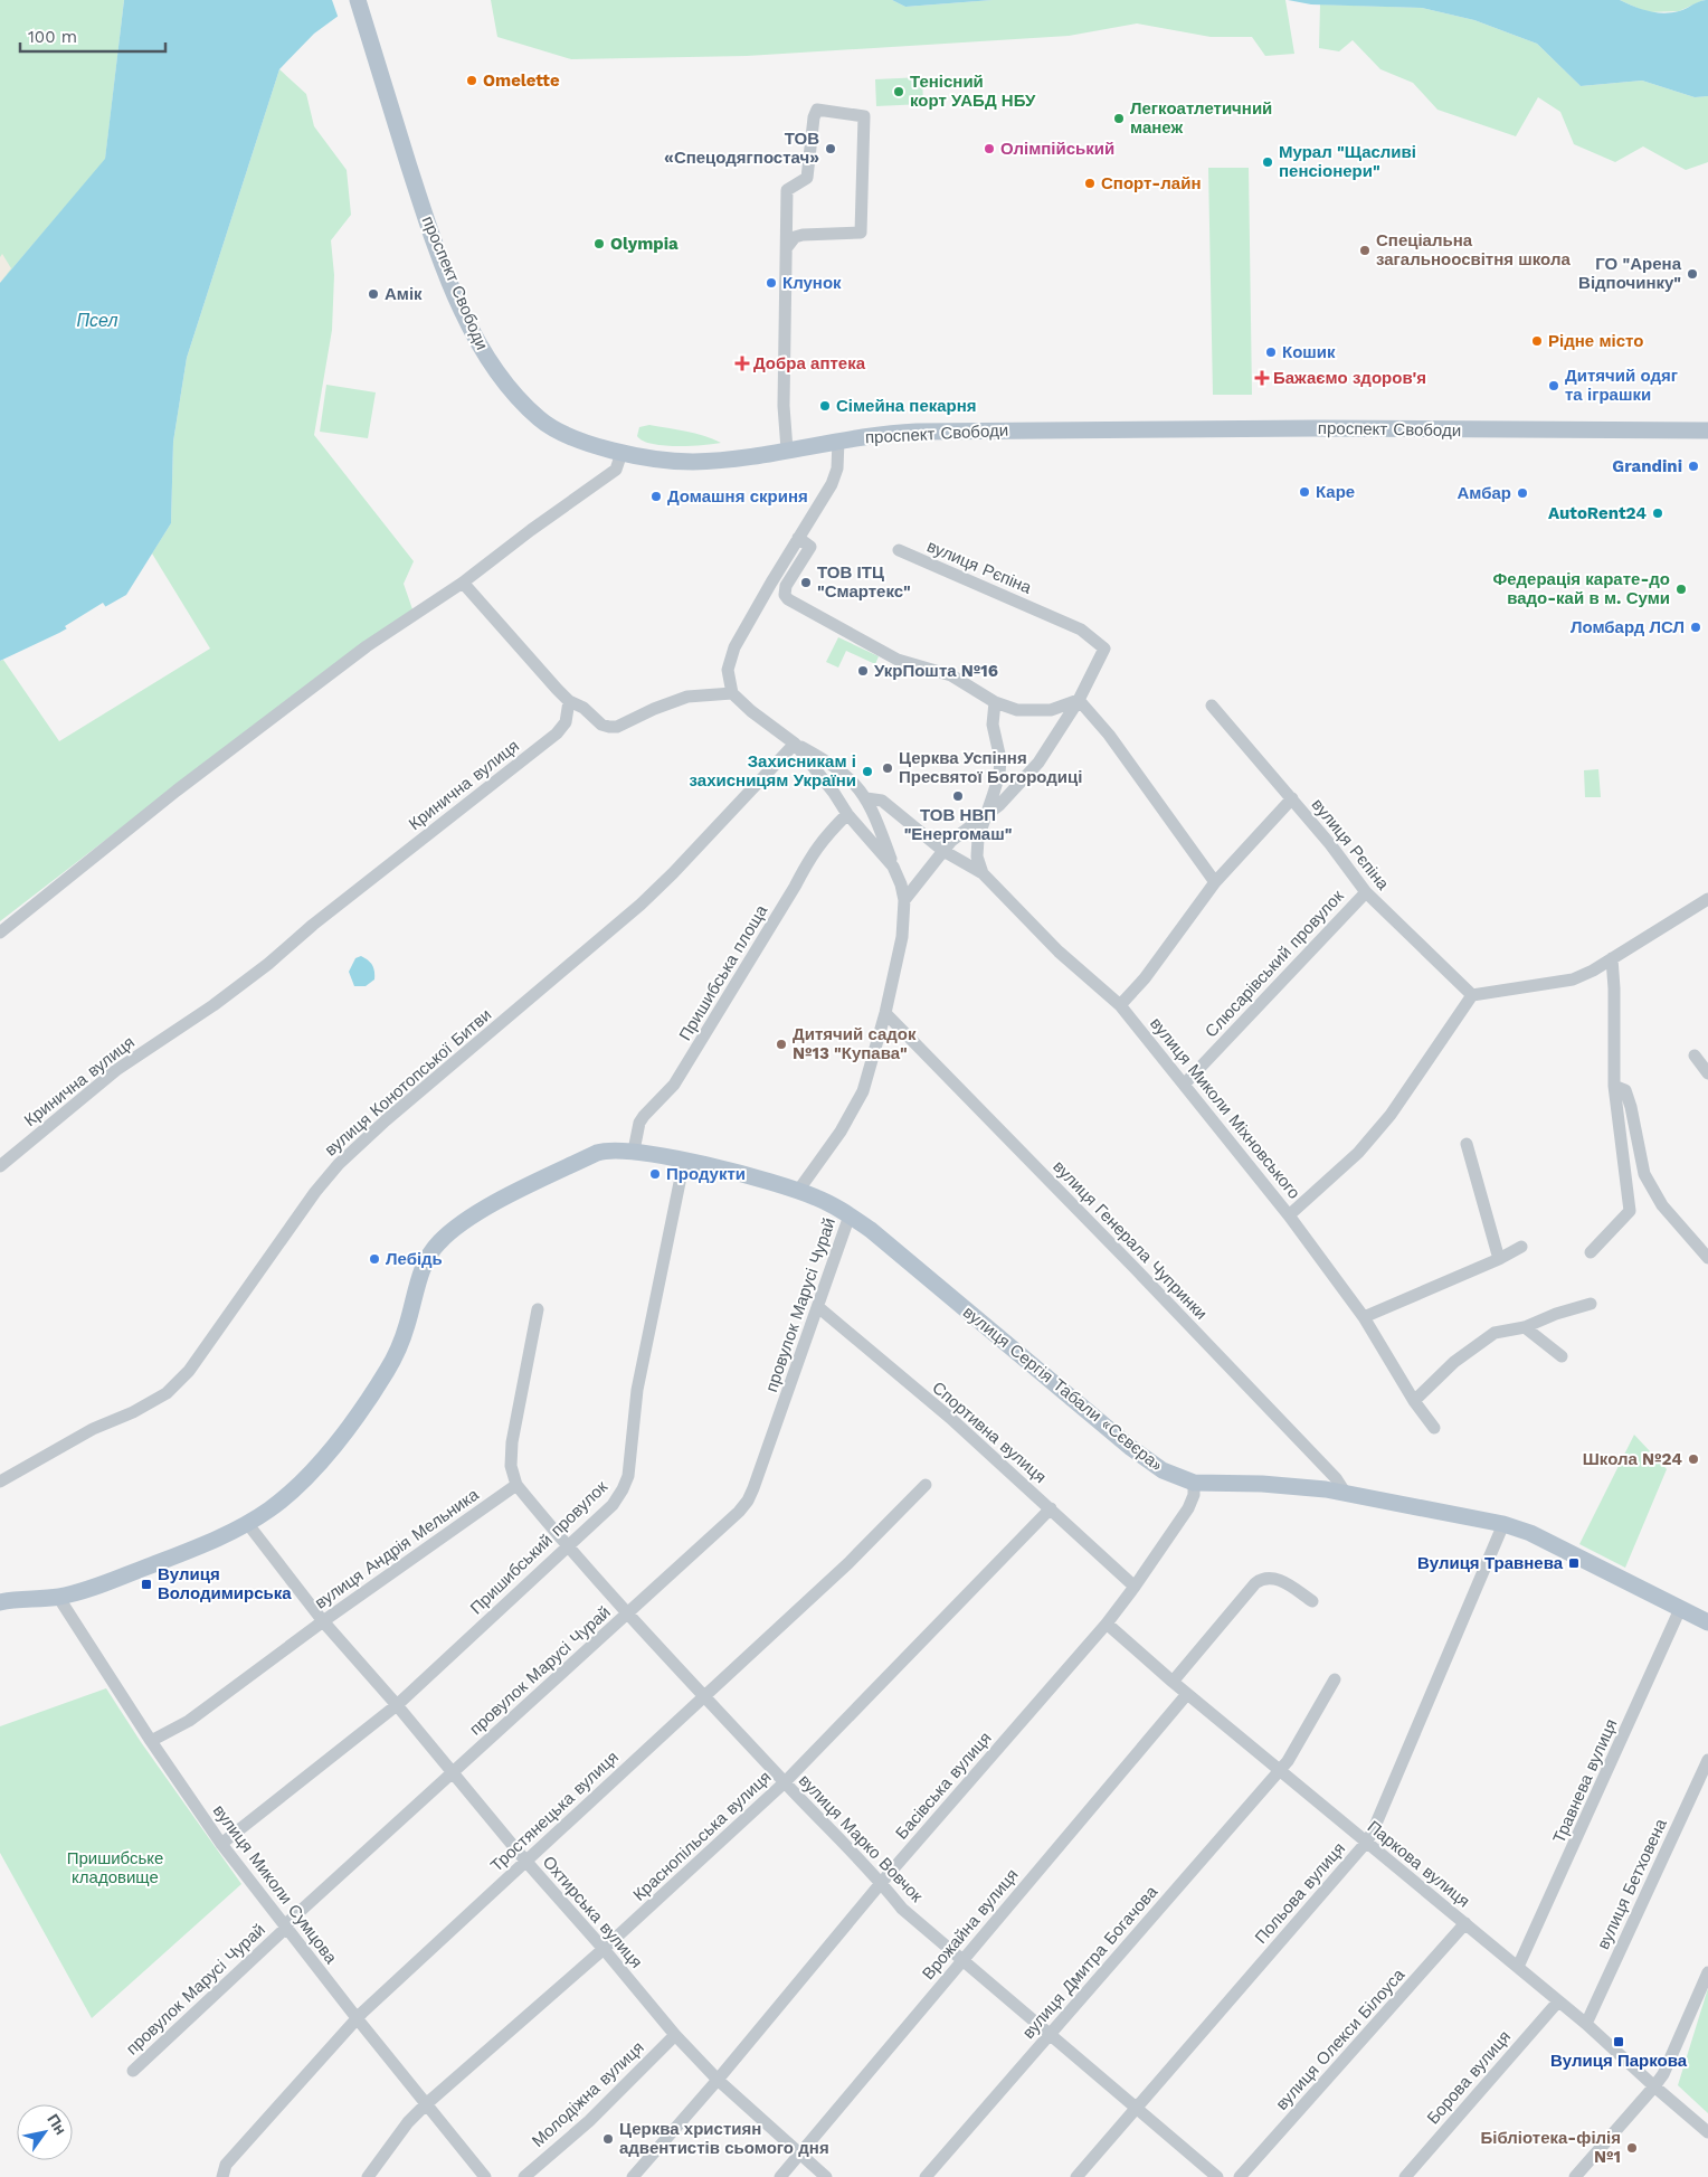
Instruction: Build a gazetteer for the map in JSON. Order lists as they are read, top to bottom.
{
  "streets": {
    "main road": ["проспект Свободи", "вулиця Сергія Табали «Сєвєра»"],
    "street": [
      "вулиця Рєпіна",
      "Кринична вулиця",
      "Слюсарівський провулок",
      "Пришибська площа",
      "вулиця Конотопської Битви",
      "вулиця Миколи Міхновського",
      "вулиця Генерала Чупринки",
      "провулок Марусі Чурай",
      "Спортивна вулиця",
      "Пришибський провулок",
      "вулиця Андрія Мельника",
      "Травнева вулиця",
      "Басівська вулиця",
      "Тростянецька вулиця",
      "Краснопільська вулиця",
      "вулиця Марко Вовчок",
      "Паркова вулиця",
      "вулиця Миколи Сумцова",
      "вулиця Бетховена",
      "Польова вулиця",
      "Охтирська вулиця",
      "Врожайна вулиця",
      "вулиця Дмитра Богачова",
      "вулиця Олекси Білоуса",
      "Борова вулиця",
      "Молодіжна вулиця"
    ]
  },
  "crossings": [
    ["вулиця Рєпіна", "Слюсарівський провулок"],
    ["Слюсарівський провулок", "вулиця Миколи Міхновського"],
    ["Пришибська площа", "вулиця Сергія Табали «Сєвєра»"],
    ["вулиця Генерала Чупринки", "вулиця Сергія Табали «Сєвєра»"],
    ["провулок Марусі Чурай", "вулиця Сергія Табали «Сєвєра»"],
    ["провулок Марусі Чурай", "Спортивна вулиця"],
    ["провулок Марусі Чурай", "вулиця Марко Вовчок"],
    ["провулок Марусі Чурай", "вулиця Миколи Сумцова"],
    ["провулок Марусі Чурай", "Охтирська вулиця"],
    ["вулиця Сергія Табали «Сєвєра»", "Пришибський провулок"],
    ["вулиця Сергія Табали «Сєвєра»", "Травнева вулиця"],
    ["вулиця Сергія Табали «Сєвєра»", "Басівська вулиця"],
    ["вулиця Сергія Табали «Сєвєра»", "вулиця Миколи Сумцова"],
    ["вулиця Сергія Табали «Сєвєра»", "Польова вулиця"],
    ["вулиця Сергія Табали «Сєвєра»", "Охтирська вулиця"],
    ["Спортивна вулиця", "Басівська вулиця"],
    ["Спортивна вулиця", "Краснопільська вулиця"],
    ["Пришибський провулок", "вулиця Марко Вовчок"],
    ["Пришибський провулок", "вулиця Миколи Сумцова"],
    ["Пришибський провулок", "Охтирська вулиця"],
    ["вулиця Андрія Мельника", "вулиця Марко Вовчок"],
    ["вулиця Андрія Мельника", "вулиця Миколи Сумцова"],
    ["вулиця Андрія Мельника", "Охтирська вулиця"],
    ["Травнева вулиця", "Паркова вулиця"],
    ["Басівська вулиця", "вулиця Марко Вовчок"],
    ["Басівська вулиця", "Паркова вулиця"],
    ["Басівська вулиця", "Охтирська вулиця"],
    ["Тростянецька вулиця", "вулиця Марко Вовчок"],
    ["Тростянецька вулиця", "вулиця Миколи Сумцова"],
    ["Тростянецька вулиця", "Охтирська вулиця"],
    ["Краснопільська вулиця", "вулиця Марко Вовчок"],
    ["Краснопільська вулиця", "вулиця Миколи Сумцова"],
    ["Краснопільська вулиця", "Охтирська вулиця"],
    ["вулиця Марко Вовчок", "Польова вулиця"],
    ["вулиця Марко Вовчок", "Врожайна вулиця"],
    ["вулиця Марко Вовчок", "вулиця Дмитра Богачова"],
    ["Паркова вулиця", "вулиця Бетховена"],
    ["Паркова вулиця", "Польова вулиця"],
    ["Паркова вулиця", "Врожайна вулиця"],
    ["Паркова вулиця", "вулиця Дмитра Богачова"],
    ["Паркова вулиця", "вулиця Олекси Білоуса"],
    ["Паркова вулиця", "Борова вулиця"],
    ["Охтирська вулиця", "Врожайна вулиця"],
    ["Охтирська вулиця", "Молодіжна вулиця"]
  ],
  "water": ["Псел"],
  "parks": ["Пришибське кладовище"],
  "places": {
    "other": [
      "Omelette",
      "Тенісний корт УАБД НБУ",
      "Легкоатлетичний манеж",
      "ТОВ «Спецодягпостач»",
      "Олімпійський",
      "Мурал \"Щасливі пенсіонери\"",
      "Спорт-лайн",
      "Olympia",
      "Спеціальна загальноосвітня школа",
      "ГО \"Арена Відпочинку\"",
      "Клунок",
      "Амік",
      "Рідне місто",
      "Кошик",
      "Дитячий одяг та іграшки",
      "Сімейна пекарня",
      "Grandini",
      "Каре",
      "Амбар",
      "Домашня скриня",
      "AutoRent24",
      "ТОВ ІТЦ \"Смартекс\"",
      "Федерація карате-до вадо-кай в м. Суми",
      "Ломбард ЛСЛ",
      "УкрПошта №16",
      "Церква Успіння Пресвятої Богородиці",
      "Захисникам і захисницям України",
      "ТОВ НВП \"Енергомаш\"",
      "Дитячий садок №13 \"Купава\"",
      "Продукти",
      "Лебідь",
      "Школа №24",
      "Церква християн адвентистів сьомого дня",
      "Бібліотека-філія №1"
    ],
    "health": ["Добра аптека", "Бажаємо здоров'я"],
    "transit": ["Вулиця Травнева", "Вулиця Володимирська", "Вулиця Паркова"]
  },
  "scale_bar": "100 m",
  "north": "top right"
}
